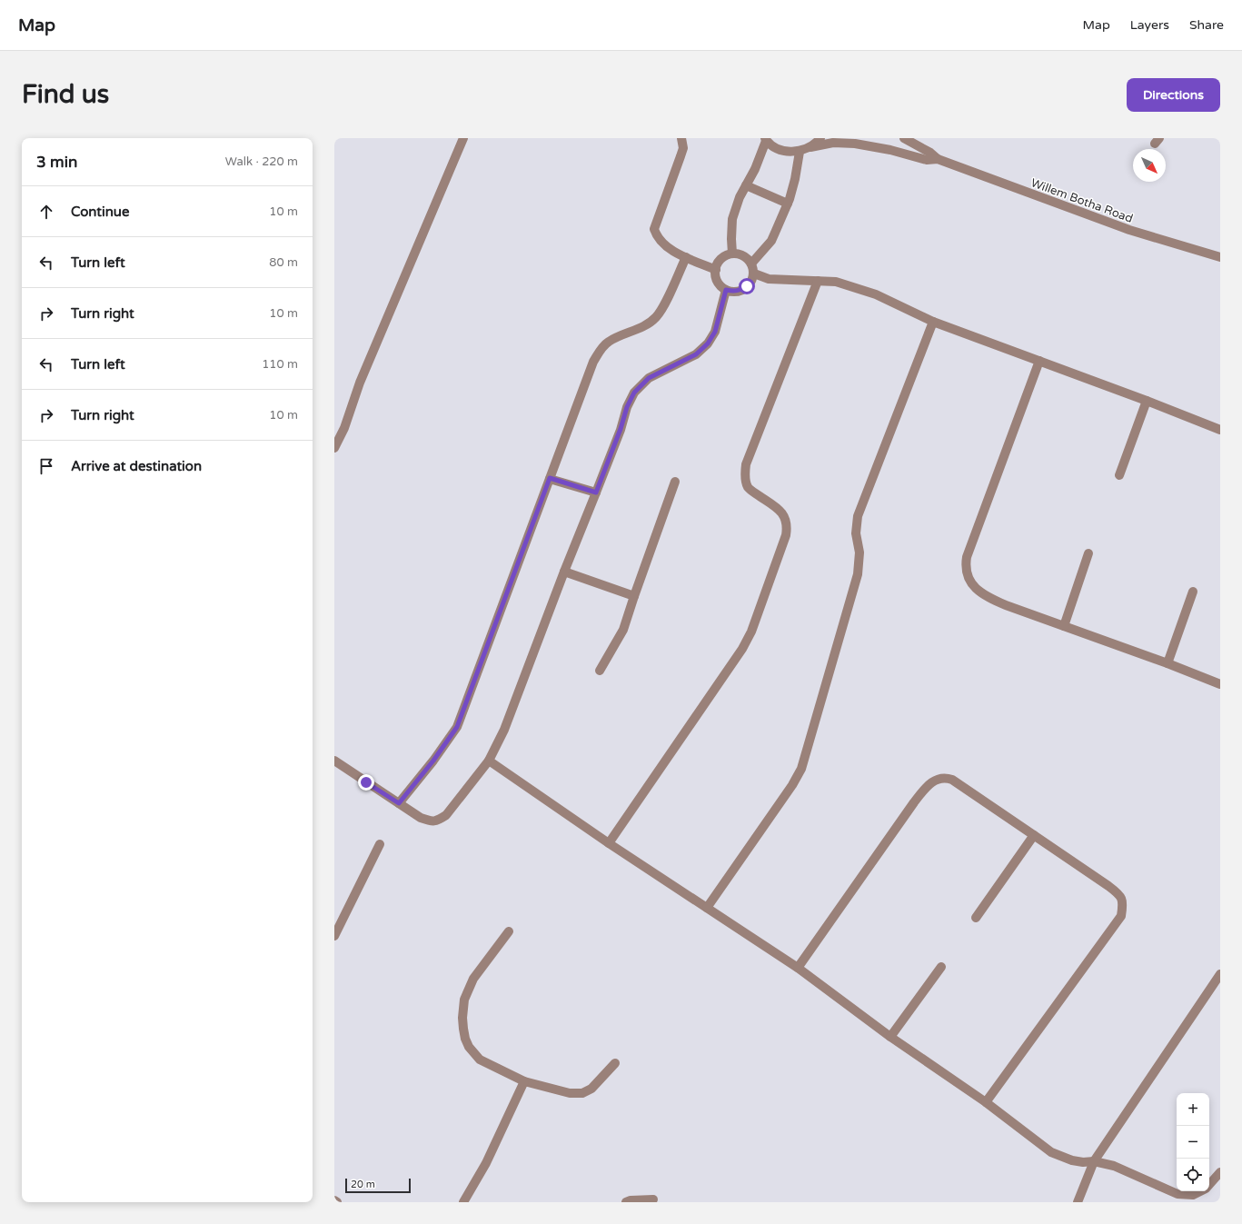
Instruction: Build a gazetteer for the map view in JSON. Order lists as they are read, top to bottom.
{
  "streets": {
    "street": ["Willem Botha Road"]
  },
  "scale_bar": "20 m",
  "north": "bottom right",
  "page": {
    "header": "Map",
    "nav": ["Map", "Layers", "Share"],
    "buttons": "Directions",
    "title": "Find us",
    "heading": ["3 min", "Walk · 220 m"],
    "list": [
      ["Continue", "10 m"],
      ["Turn left", "80 m"],
      ["Turn right", "10 m"],
      ["Turn left", "110 m"],
      ["Turn right", "10 m"],
      "Arrive at destination"
    ],
    "map_buttons": ["+", "−"],
    "scale": "20 m"
  }
}
